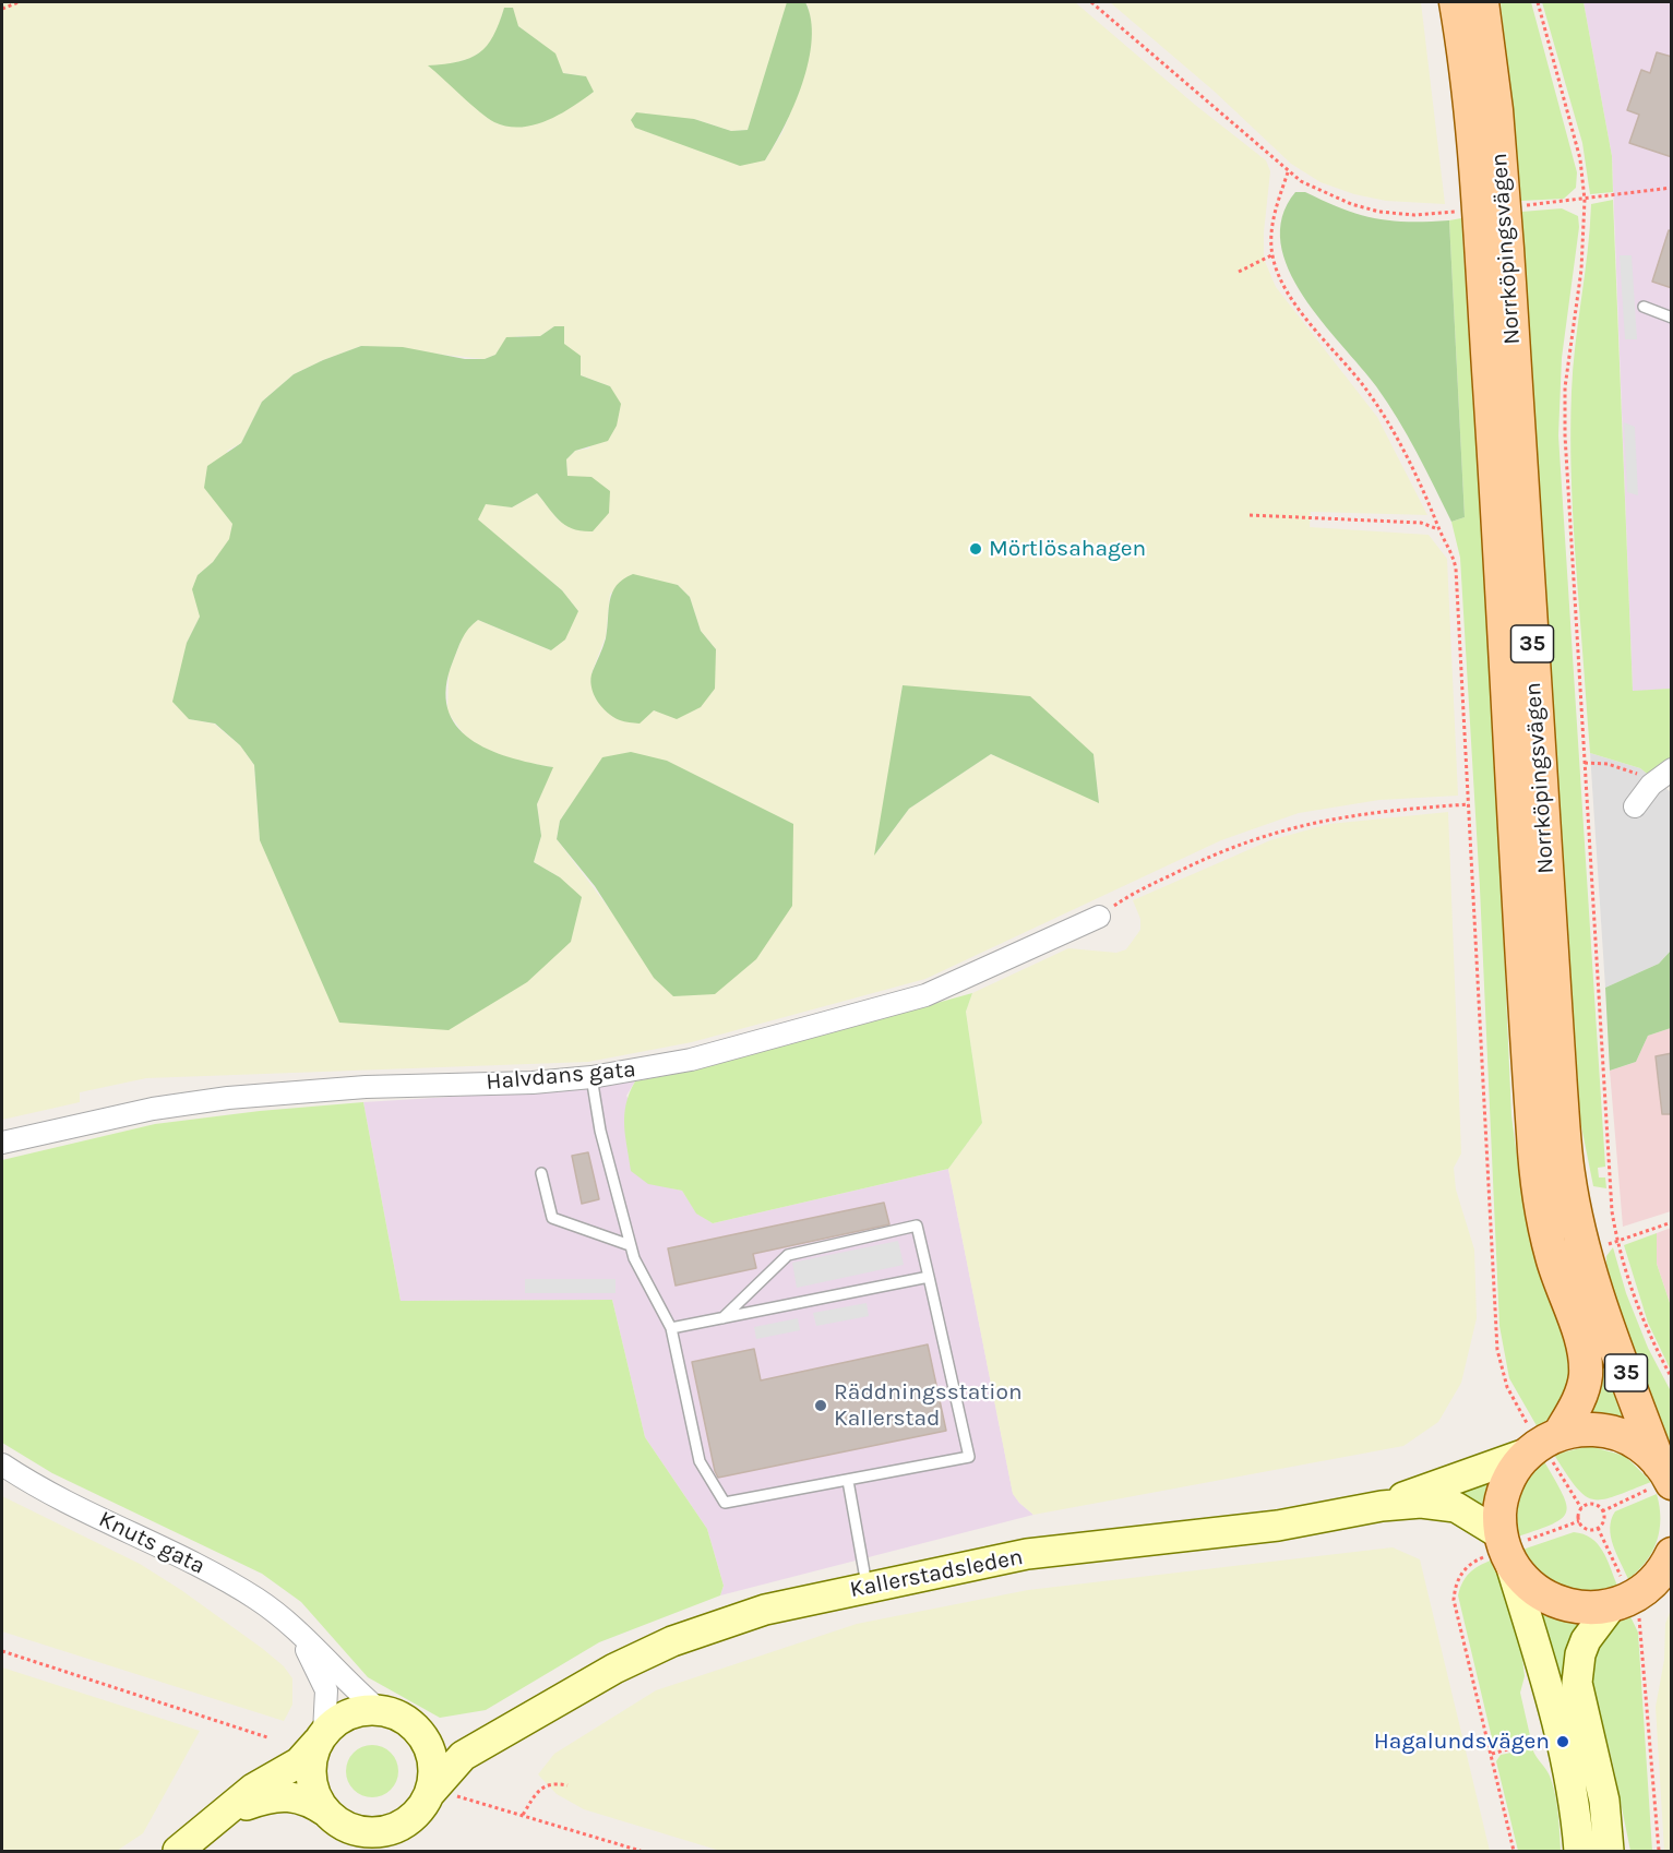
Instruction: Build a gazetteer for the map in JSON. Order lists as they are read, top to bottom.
{
  "streets": {
    "main road": ["Norrköpingsvägen", "35", "Kallerstadsleden"],
    "street": ["Halvdans gata", "Knuts gata"]
  },
  "crossings": [
    ["Norrköpingsvägen", "35"],
    ["Norrköpingsvägen", "Kallerstadsleden"],
    ["35", "Kallerstadsleden"],
    ["Knuts gata", "Kallerstadsleden"]
  ],
  "places": ["Mörtlösahagen", "Räddningsstation Kallerstad", "Hagalundsvägen"]
}
